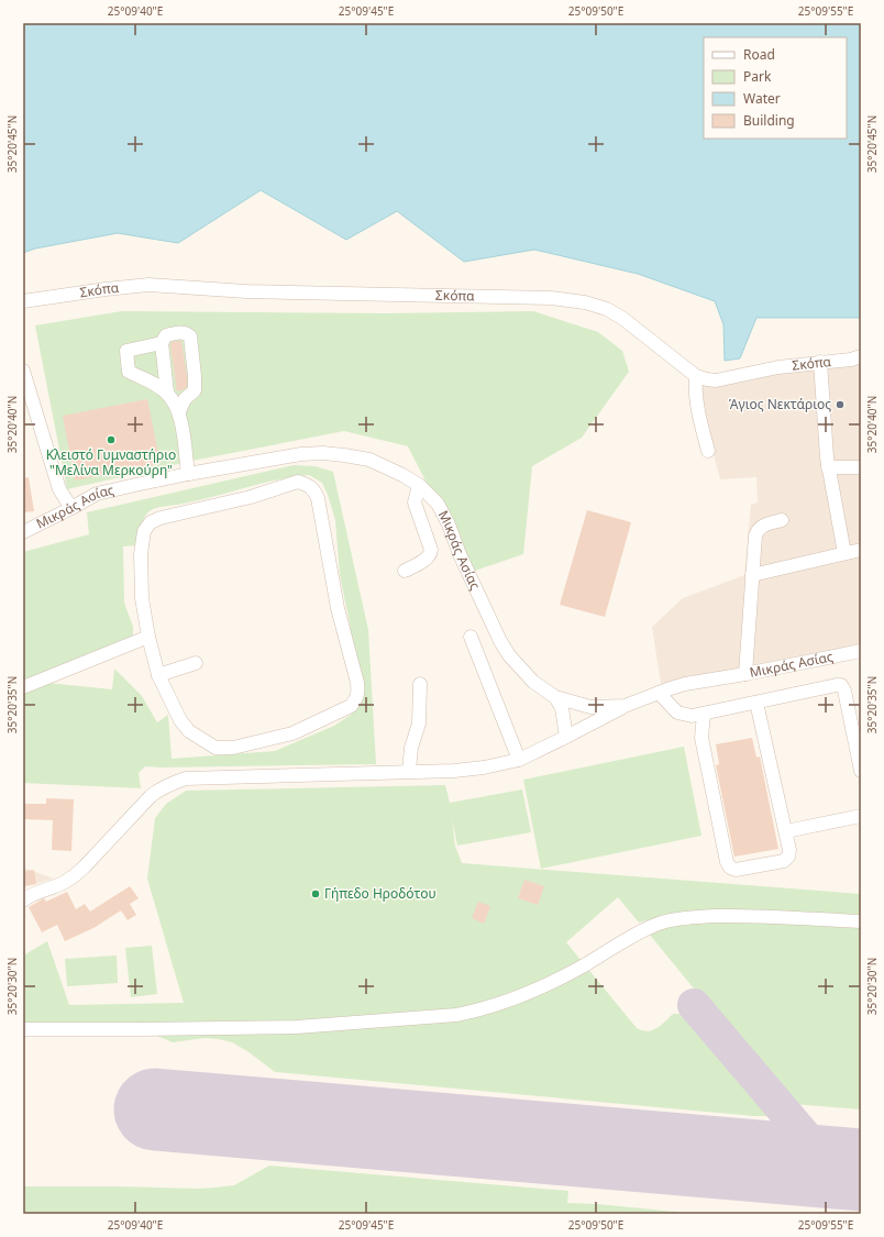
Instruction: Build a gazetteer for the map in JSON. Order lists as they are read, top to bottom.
{
  "streets": {
    "street": ["Σκόπα", "Μικράς Ασίας"]
  },
  "places": ["Άγιος Νεκτάριος", "Κλειστό Γυμναστήριο \"Μελίνα Μερκούρη\"", "Γήπεδο Ηροδότου"],
  "legend": [
    "Road",
    "Park",
    "Water",
    "Building"
  ],
  "coordinates": [
    "25°09'40\"E",
    "25°09'45\"E",
    "25°09'50\"E",
    "25°09'55\"E",
    "35°20'45\"N",
    "35°20'40\"N",
    "35°20'35\"N",
    "35°20'30\"N"
  ]
}
